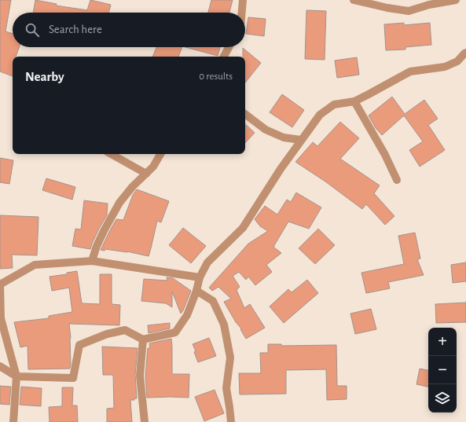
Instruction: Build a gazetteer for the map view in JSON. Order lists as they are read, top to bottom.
{
  "page": {
    "search": "Search here",
    "heading": ["Nearby", "0 results"],
    "map_buttons": ["+", "−"]
  }
}
